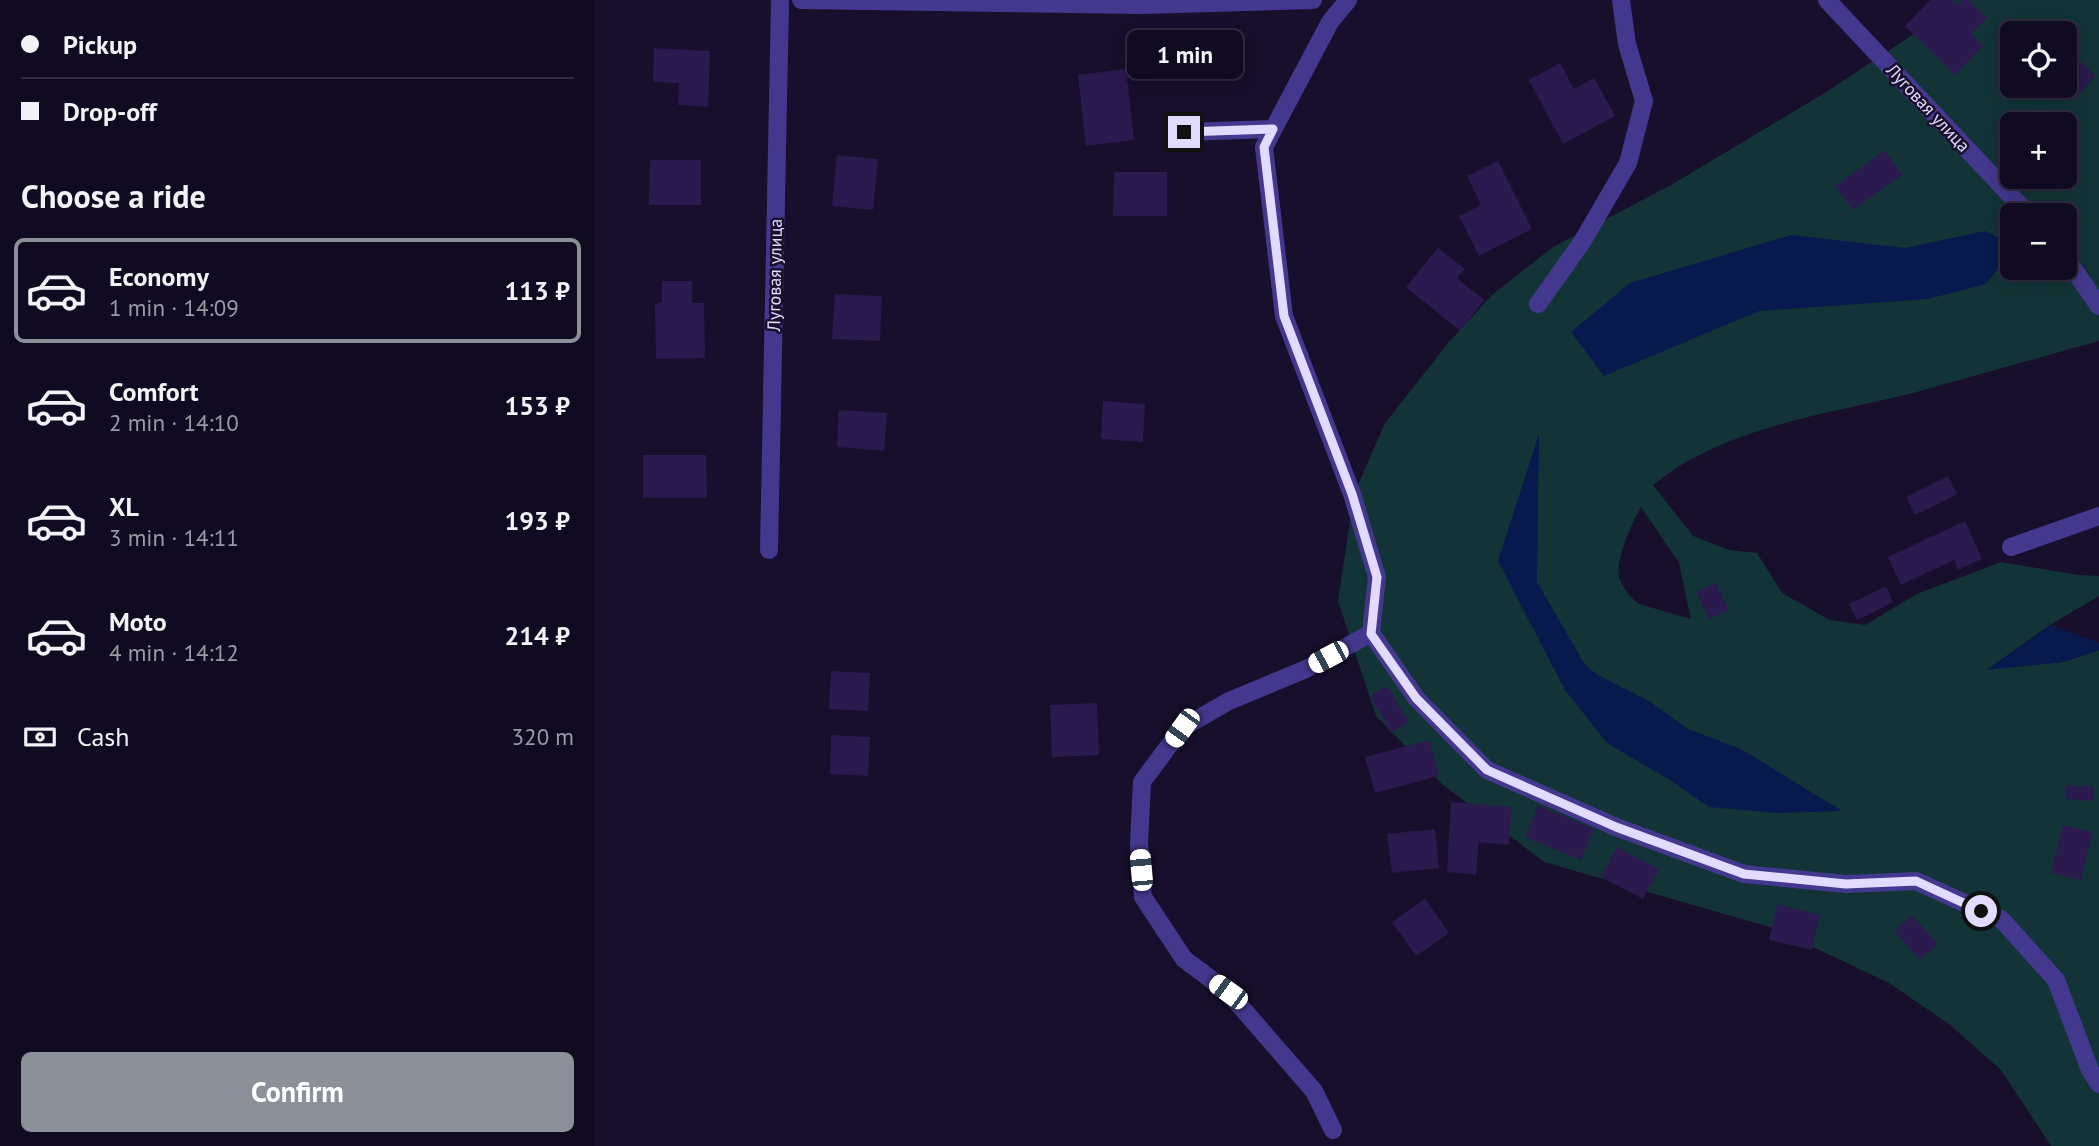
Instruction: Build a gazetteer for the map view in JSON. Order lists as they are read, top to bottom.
{
  "streets": {
    "street": ["Луговая улица"]
  },
  "page": {
    "banner": ["Pickup", "Drop-off"],
    "map_buttons": ["+", "−"],
    "bubble": "1 min",
    "heading": "Choose a ride",
    "list": [
      {
        "name": "Economy",
        "note": "1 min · 14:09",
        "value": "113 ₽"
      },
      {
        "name": "Comfort",
        "note": "2 min · 14:10",
        "value": "153 ₽"
      },
      {
        "name": "XL",
        "note": "3 min · 14:11",
        "value": "193 ₽"
      },
      {
        "name": "Moto",
        "note": "4 min · 14:12",
        "value": "214 ₽"
      }
    ],
    "pay": ["Cash", "320 m"],
    "buttons": "Confirm"
  }
}
